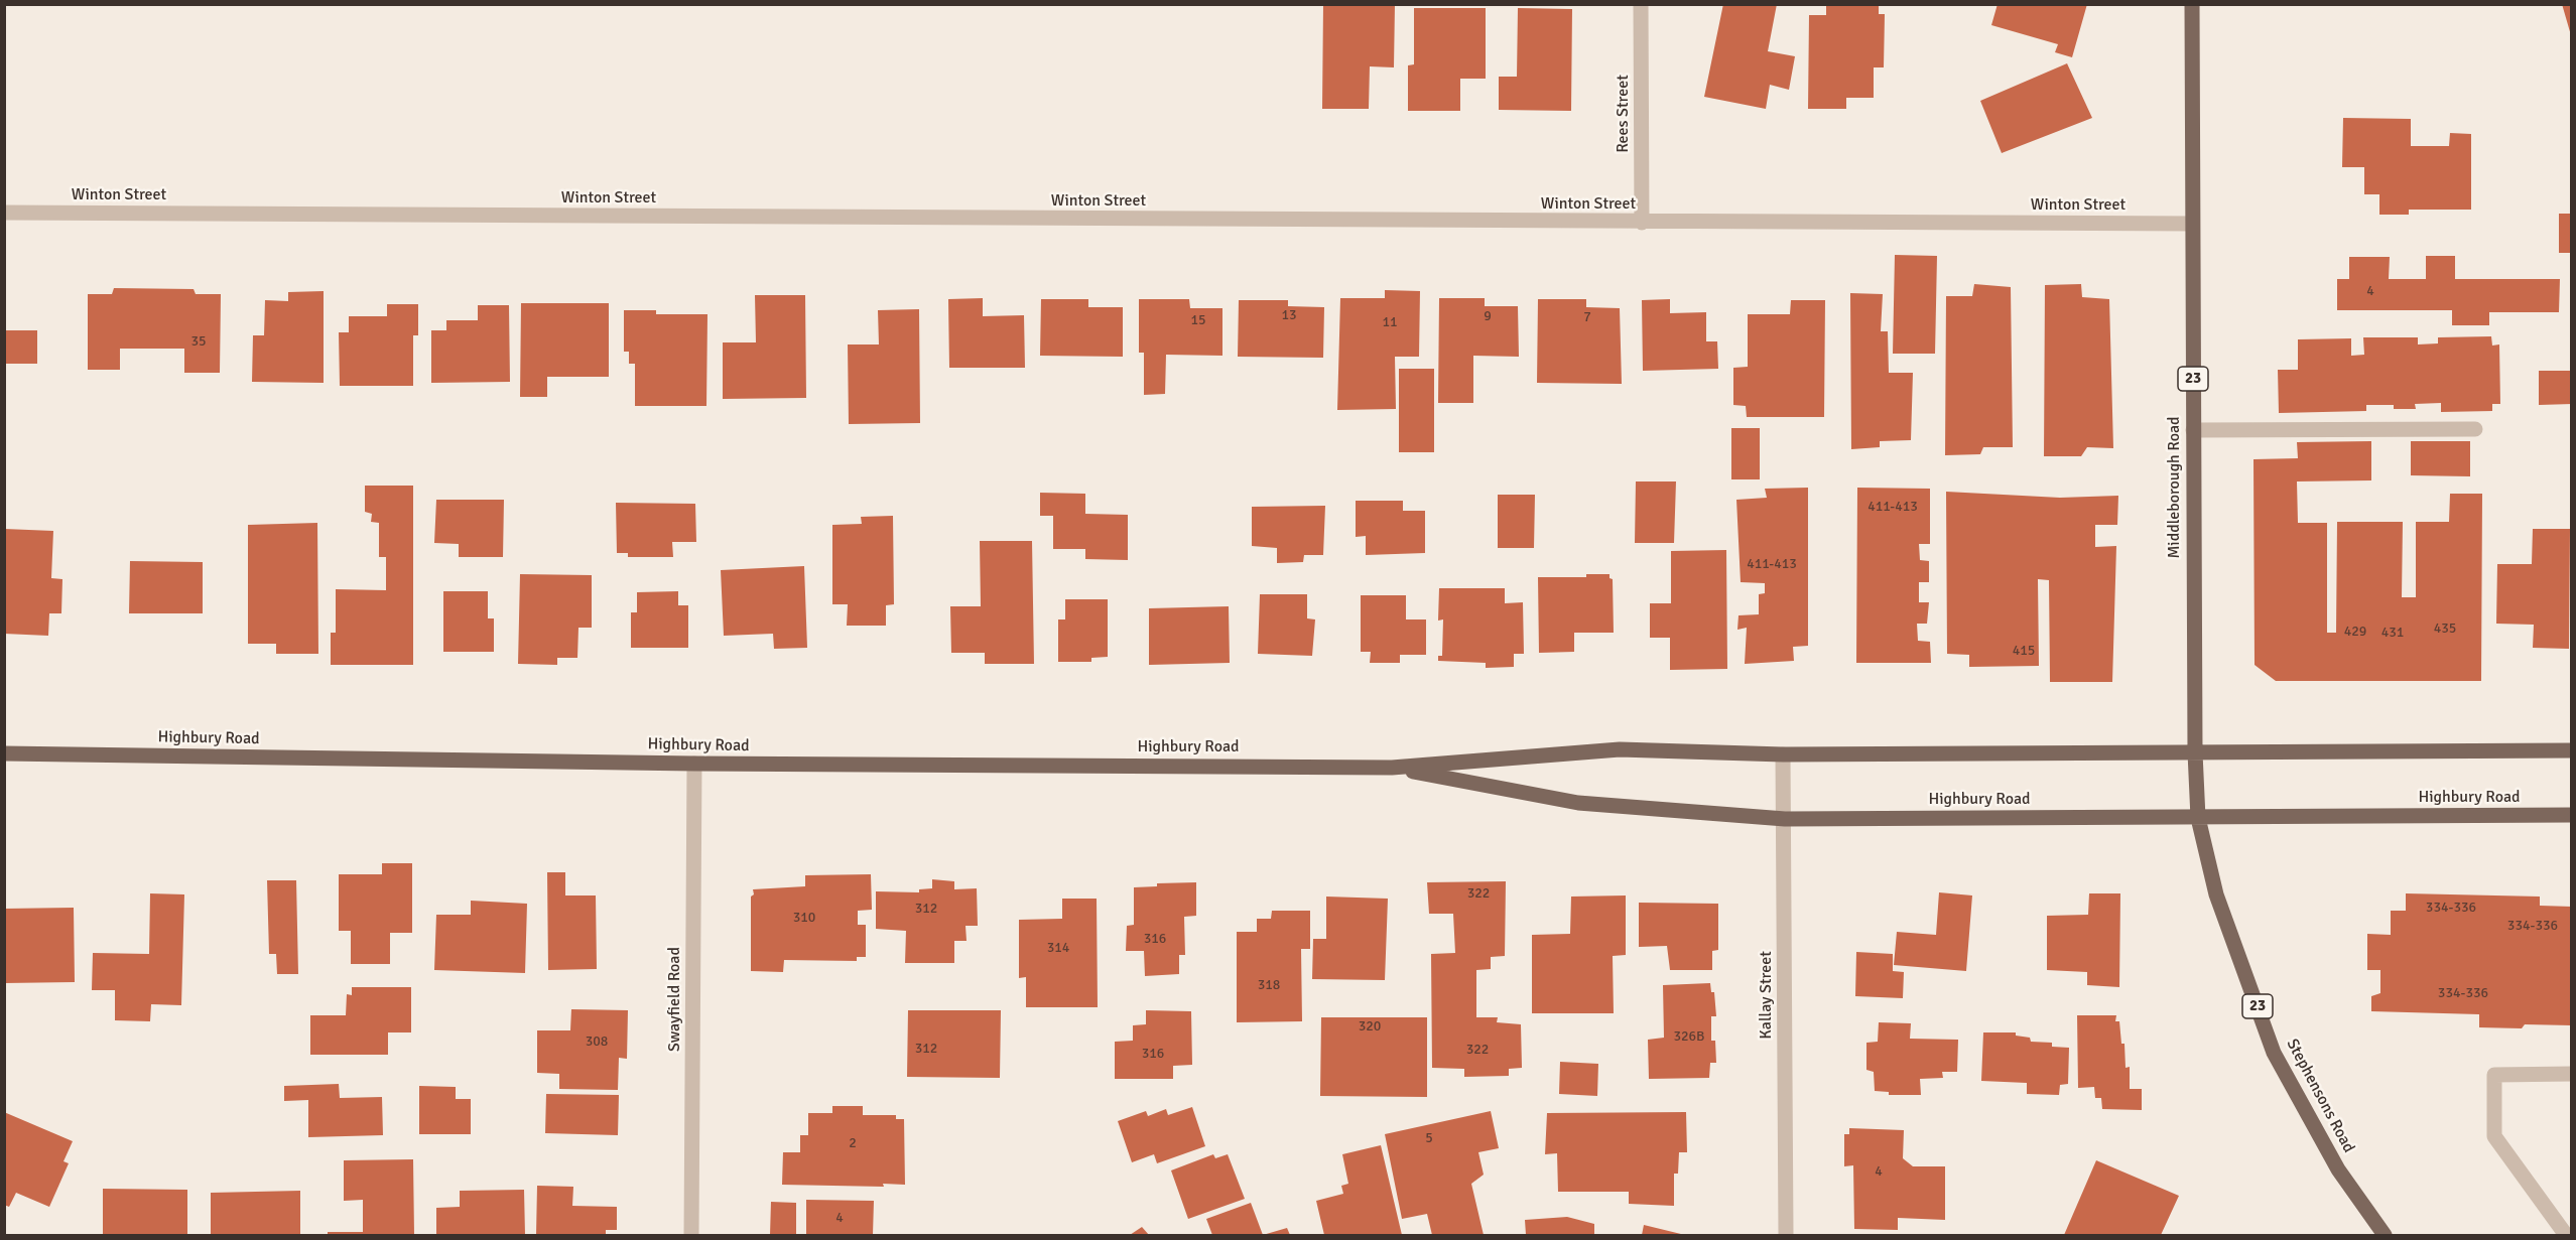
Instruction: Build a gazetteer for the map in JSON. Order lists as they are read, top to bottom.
{
  "streets": {
    "main road": [
      "23",
      "Middleborough Road",
      "Highbury Road",
      "Stephensons Road"
    ],
    "street": [
      "Rees Street",
      "Winton Street",
      "Kallay Street",
      "Swayfield Road"
    ]
  },
  "crossings": [
    ["Rees Street", "Winton Street"],
    ["Winton Street", "Middleborough Road"],
    ["Middleborough Road", "Highbury Road"],
    ["Middleborough Road", "Stephensons Road"],
    ["Highbury Road", "Kallay Street"],
    ["Highbury Road", "Swayfield Road"],
    ["Highbury Road", "Stephensons Road"]
  ],
  "house_numbers": [
    "4",
    "13",
    "9",
    "7",
    "15",
    "11",
    "35",
    "411-413",
    "411-413",
    "435",
    "429",
    "431",
    "415",
    "322",
    "334-336",
    "312",
    "310",
    "334-336",
    "316",
    "314",
    "318",
    "334-336",
    "320",
    "326B",
    "308",
    "312",
    "322",
    "316",
    "5",
    "2",
    "4",
    "4"
  ]
}
